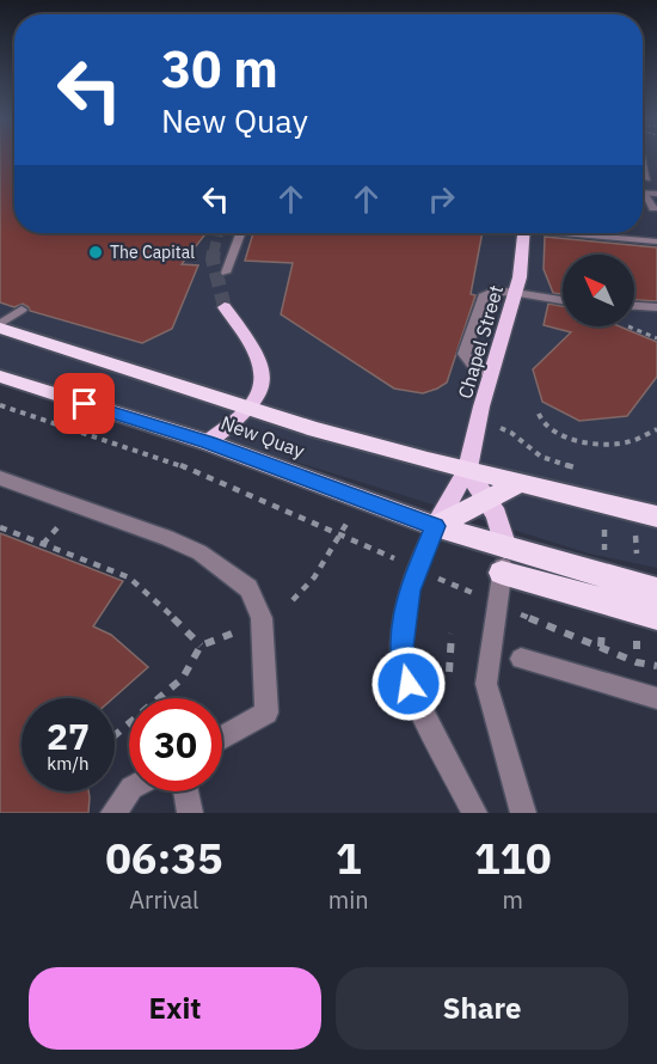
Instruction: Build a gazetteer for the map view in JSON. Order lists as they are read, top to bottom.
{
  "streets": {
    "highway": ["New Quay"],
    "main road": ["Chapel Street"]
  },
  "crossings": [
    ["Chapel Street", "New Quay"]
  ],
  "places": ["The Capital"],
  "north": "top left",
  "page": {
    "turn": ["30 m", "New Quay"],
    "speed": "27 km/h",
    "limit": "30",
    "eta": [
      "06:35",
      "Arrival",
      "1",
      "min",
      "110",
      "m"
    ],
    "buttons": ["Exit", "Share"]
  }
}
